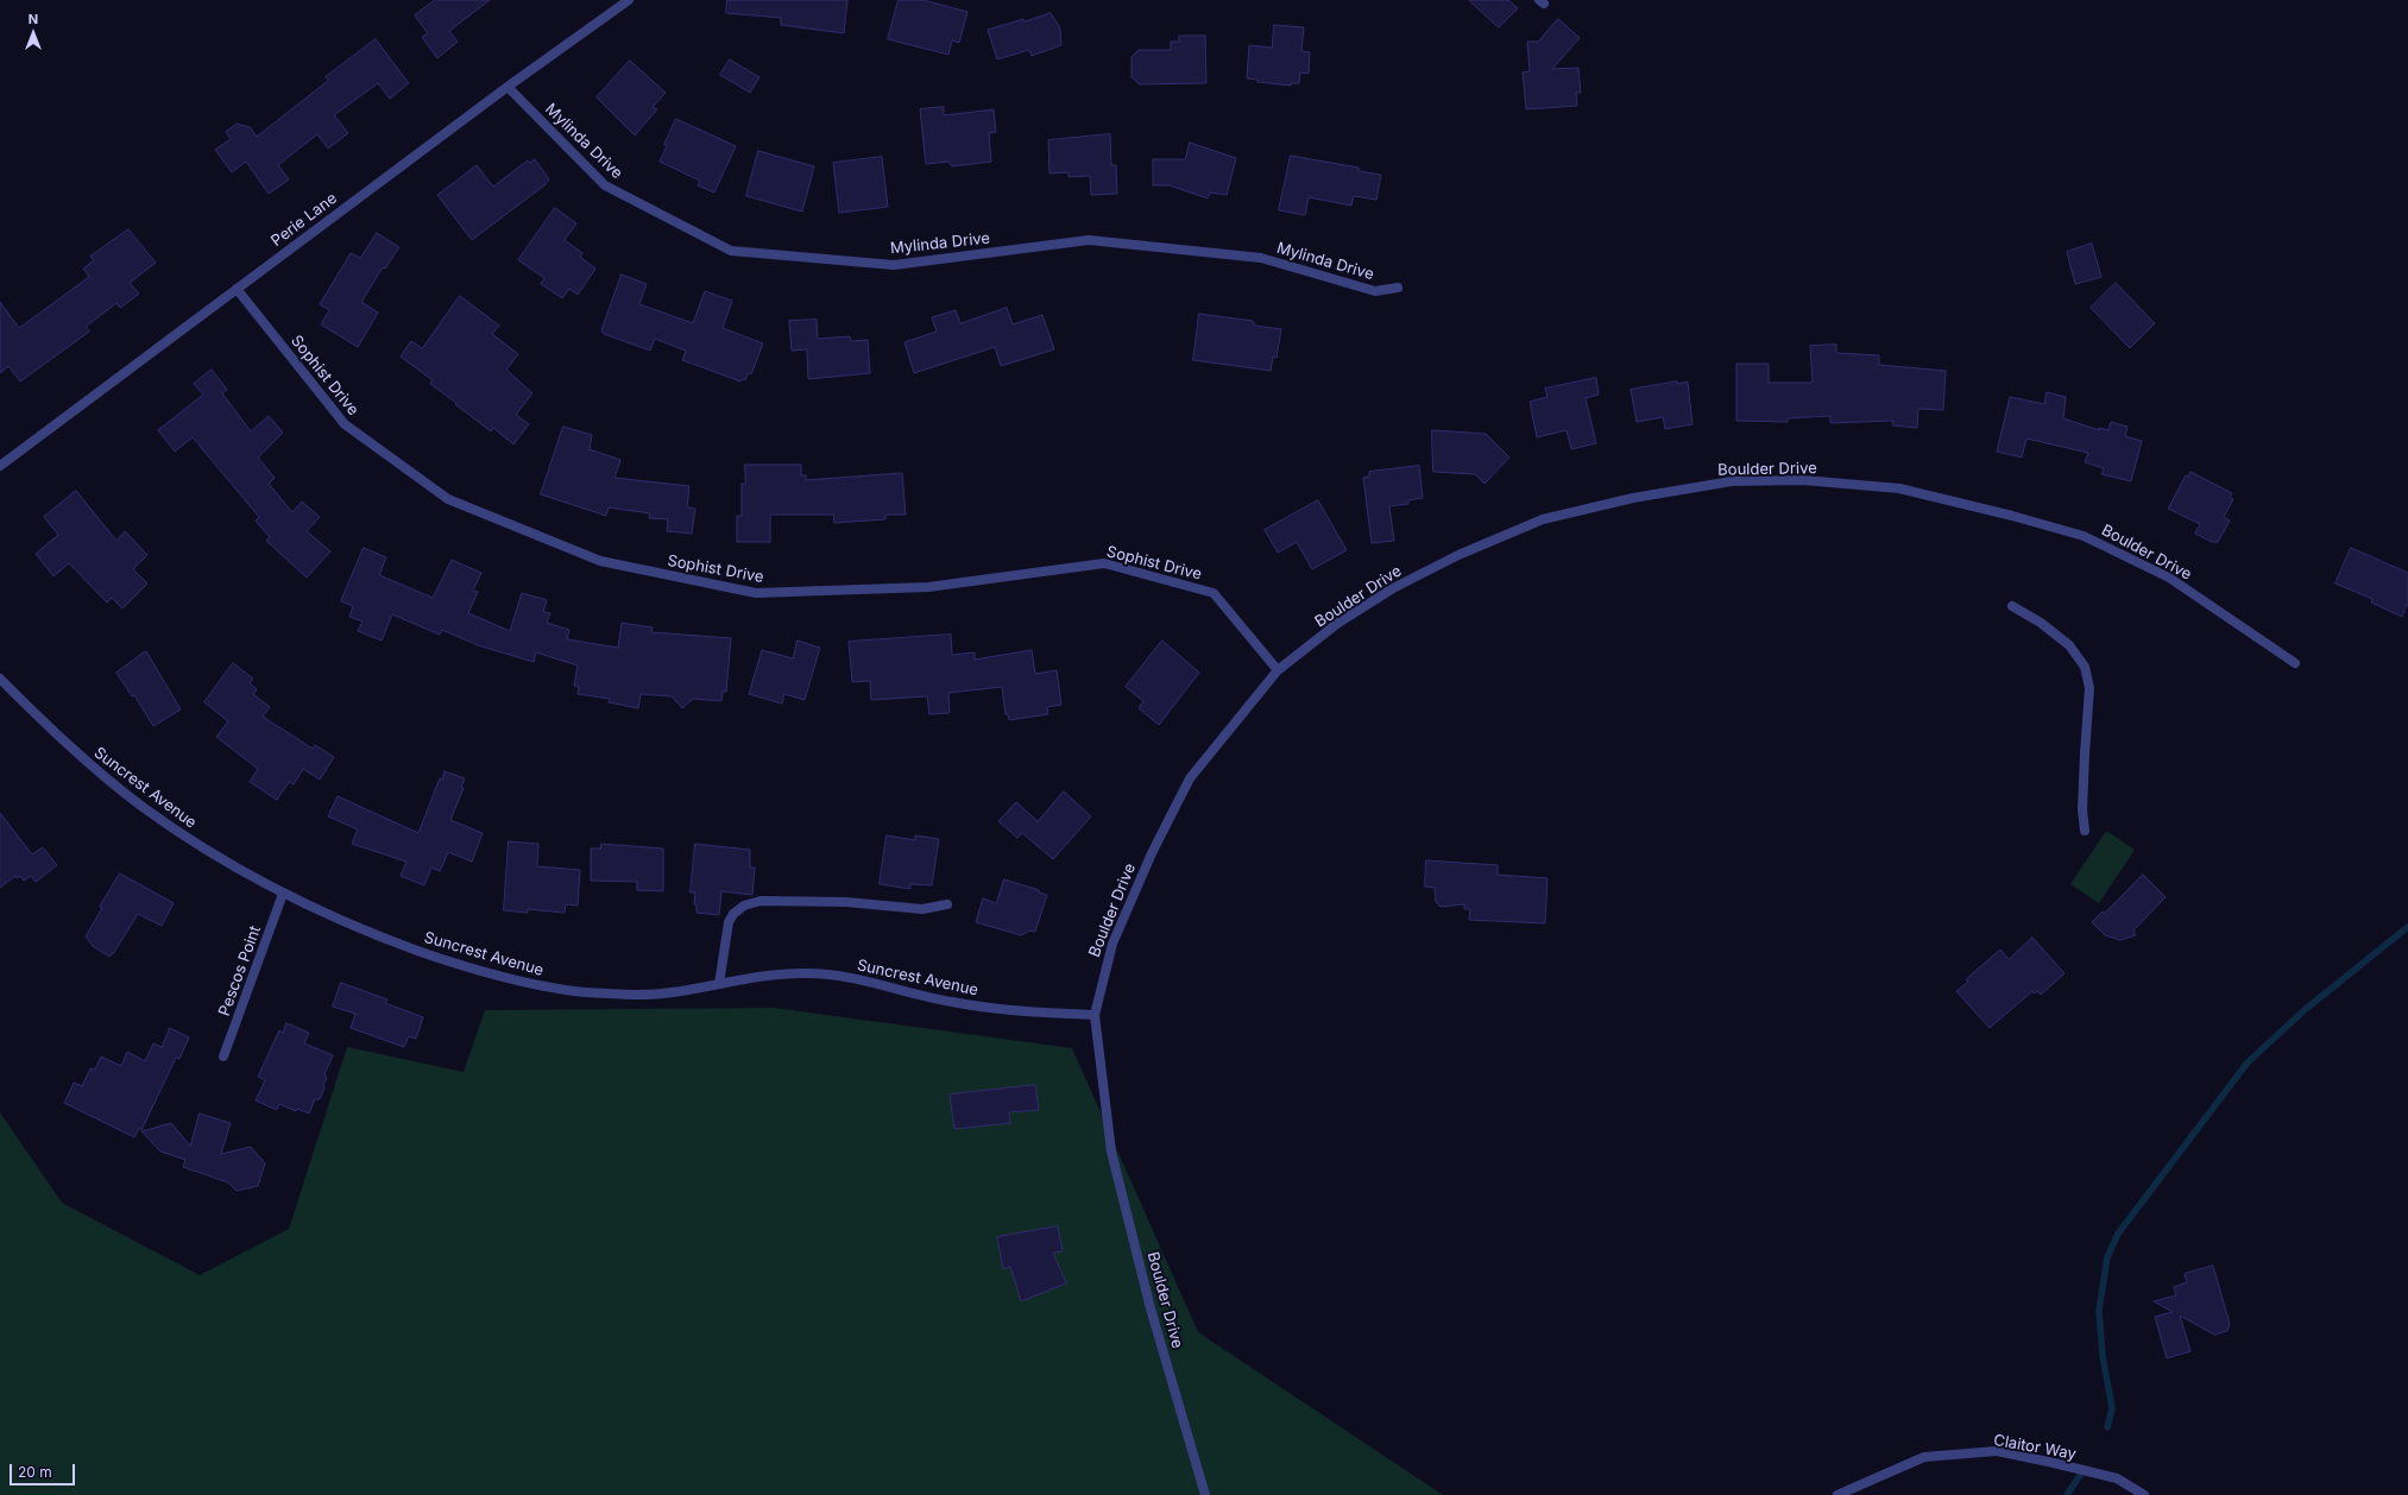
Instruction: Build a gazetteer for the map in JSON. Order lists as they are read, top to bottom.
{
  "streets": {
    "street": [
      "Mylinda Drive",
      "Perie Lane",
      "Sophist Drive",
      "Boulder Drive",
      "Suncrest Avenue",
      "Pescos Point",
      "Claitor Way"
    ]
  },
  "crossings": [
    ["Mylinda Drive", "Perie Lane"],
    ["Perie Lane", "Sophist Drive"],
    ["Sophist Drive", "Boulder Drive"],
    ["Boulder Drive", "Suncrest Avenue"],
    ["Suncrest Avenue", "Pescos Point"]
  ],
  "scale_bar": "20 m",
  "north": "top"
}
